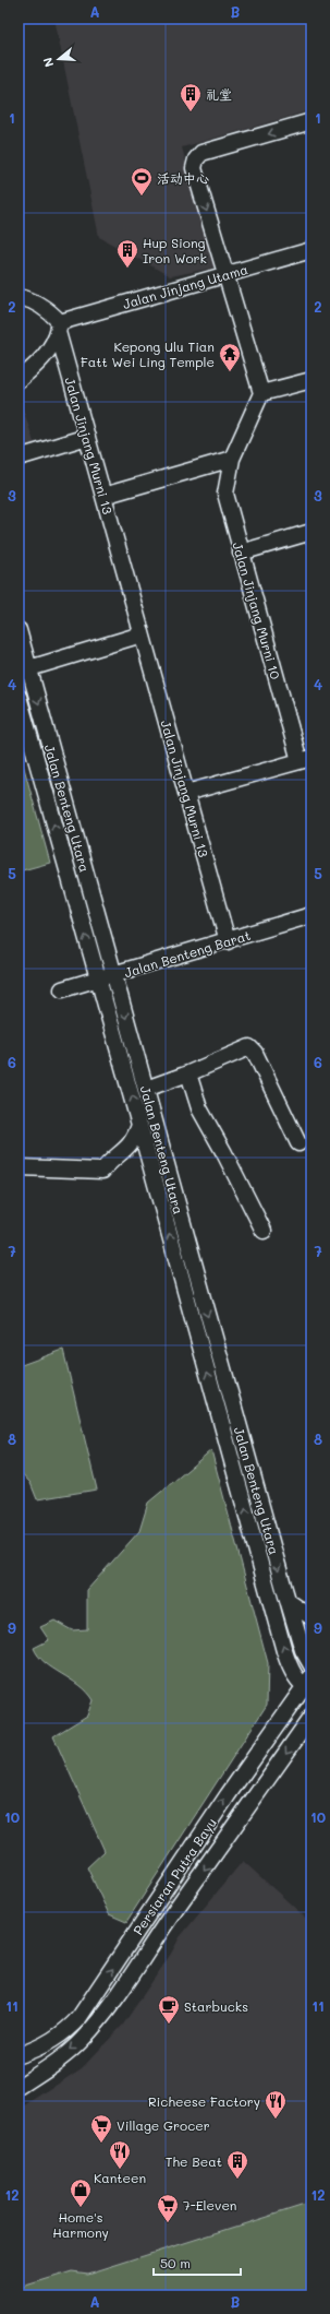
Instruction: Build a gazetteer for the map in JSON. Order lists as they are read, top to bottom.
{
  "streets": {
    "street": [
      "Jalan Jinjang Utama",
      "Jalan Jinjang Murni 13",
      "Jalan Jinjang Murni 10",
      "Jalan Benteng Utara",
      "Jalan Benteng Barat",
      "Persiaran Putra Bayu"
    ]
  },
  "crossings": [
    ["Jalan Jinjang Utama", "Jalan Jinjang Murni 13"],
    ["Jalan Jinjang Murni 13", "Jalan Benteng Barat"],
    ["Jalan Benteng Utara", "Jalan Benteng Barat"],
    ["Jalan Benteng Utara", "Persiaran Putra Bayu"]
  ],
  "places": {
    "building": ["礼堂", "Hup Siong Iron Work", "The Beat"],
    "sports": ["活动中心"],
    "temple": ["Kepong Ulu Tian Fatt Wei Ling Temple"],
    "cafe": ["Starbucks"],
    "restaurant": ["Richeese Factory", "Kanteen"],
    "supermarket": ["Village Grocer", "7-Eleven"],
    "shop": ["Home's Harmony"]
  },
  "scale_bar": "50 m",
  "north": "left",
  "grid": {
    "columns": ["A", "B"],
    "rows": [
      "1",
      "2",
      "3",
      "4",
      "5",
      "6",
      "7",
      "8",
      "9",
      "10",
      "11",
      "12"
    ]
  }
}
